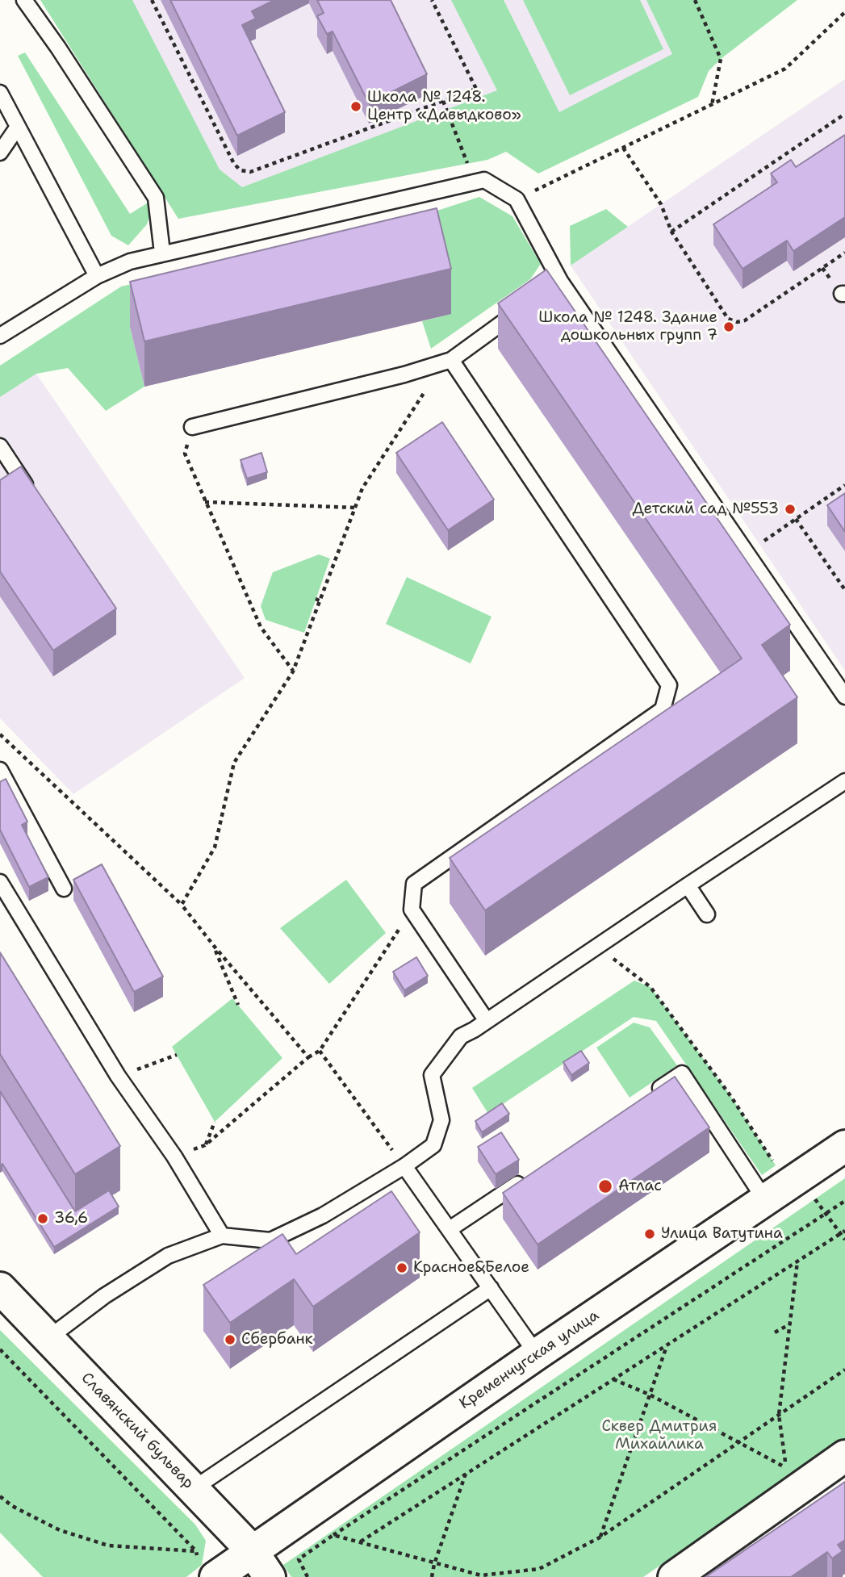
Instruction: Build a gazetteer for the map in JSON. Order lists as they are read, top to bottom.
{
  "streets": {
    "street": ["Кременчугская улица", "Славянский бульвар"]
  },
  "crossings": [
    ["Кременчугская улица", "Славянский бульвар"]
  ],
  "parks": ["Сквер Дмитрия Михайлика"],
  "places": [
    "Школа № 1248. Центр «Давыдково»",
    "Школа № 1248. Здание дошкольных групп 7",
    "Детский сад №553",
    "Атлас",
    "36,6",
    "Улица Ватутина",
    "Красное&Белое",
    "Сбербанк"
  ]
}
